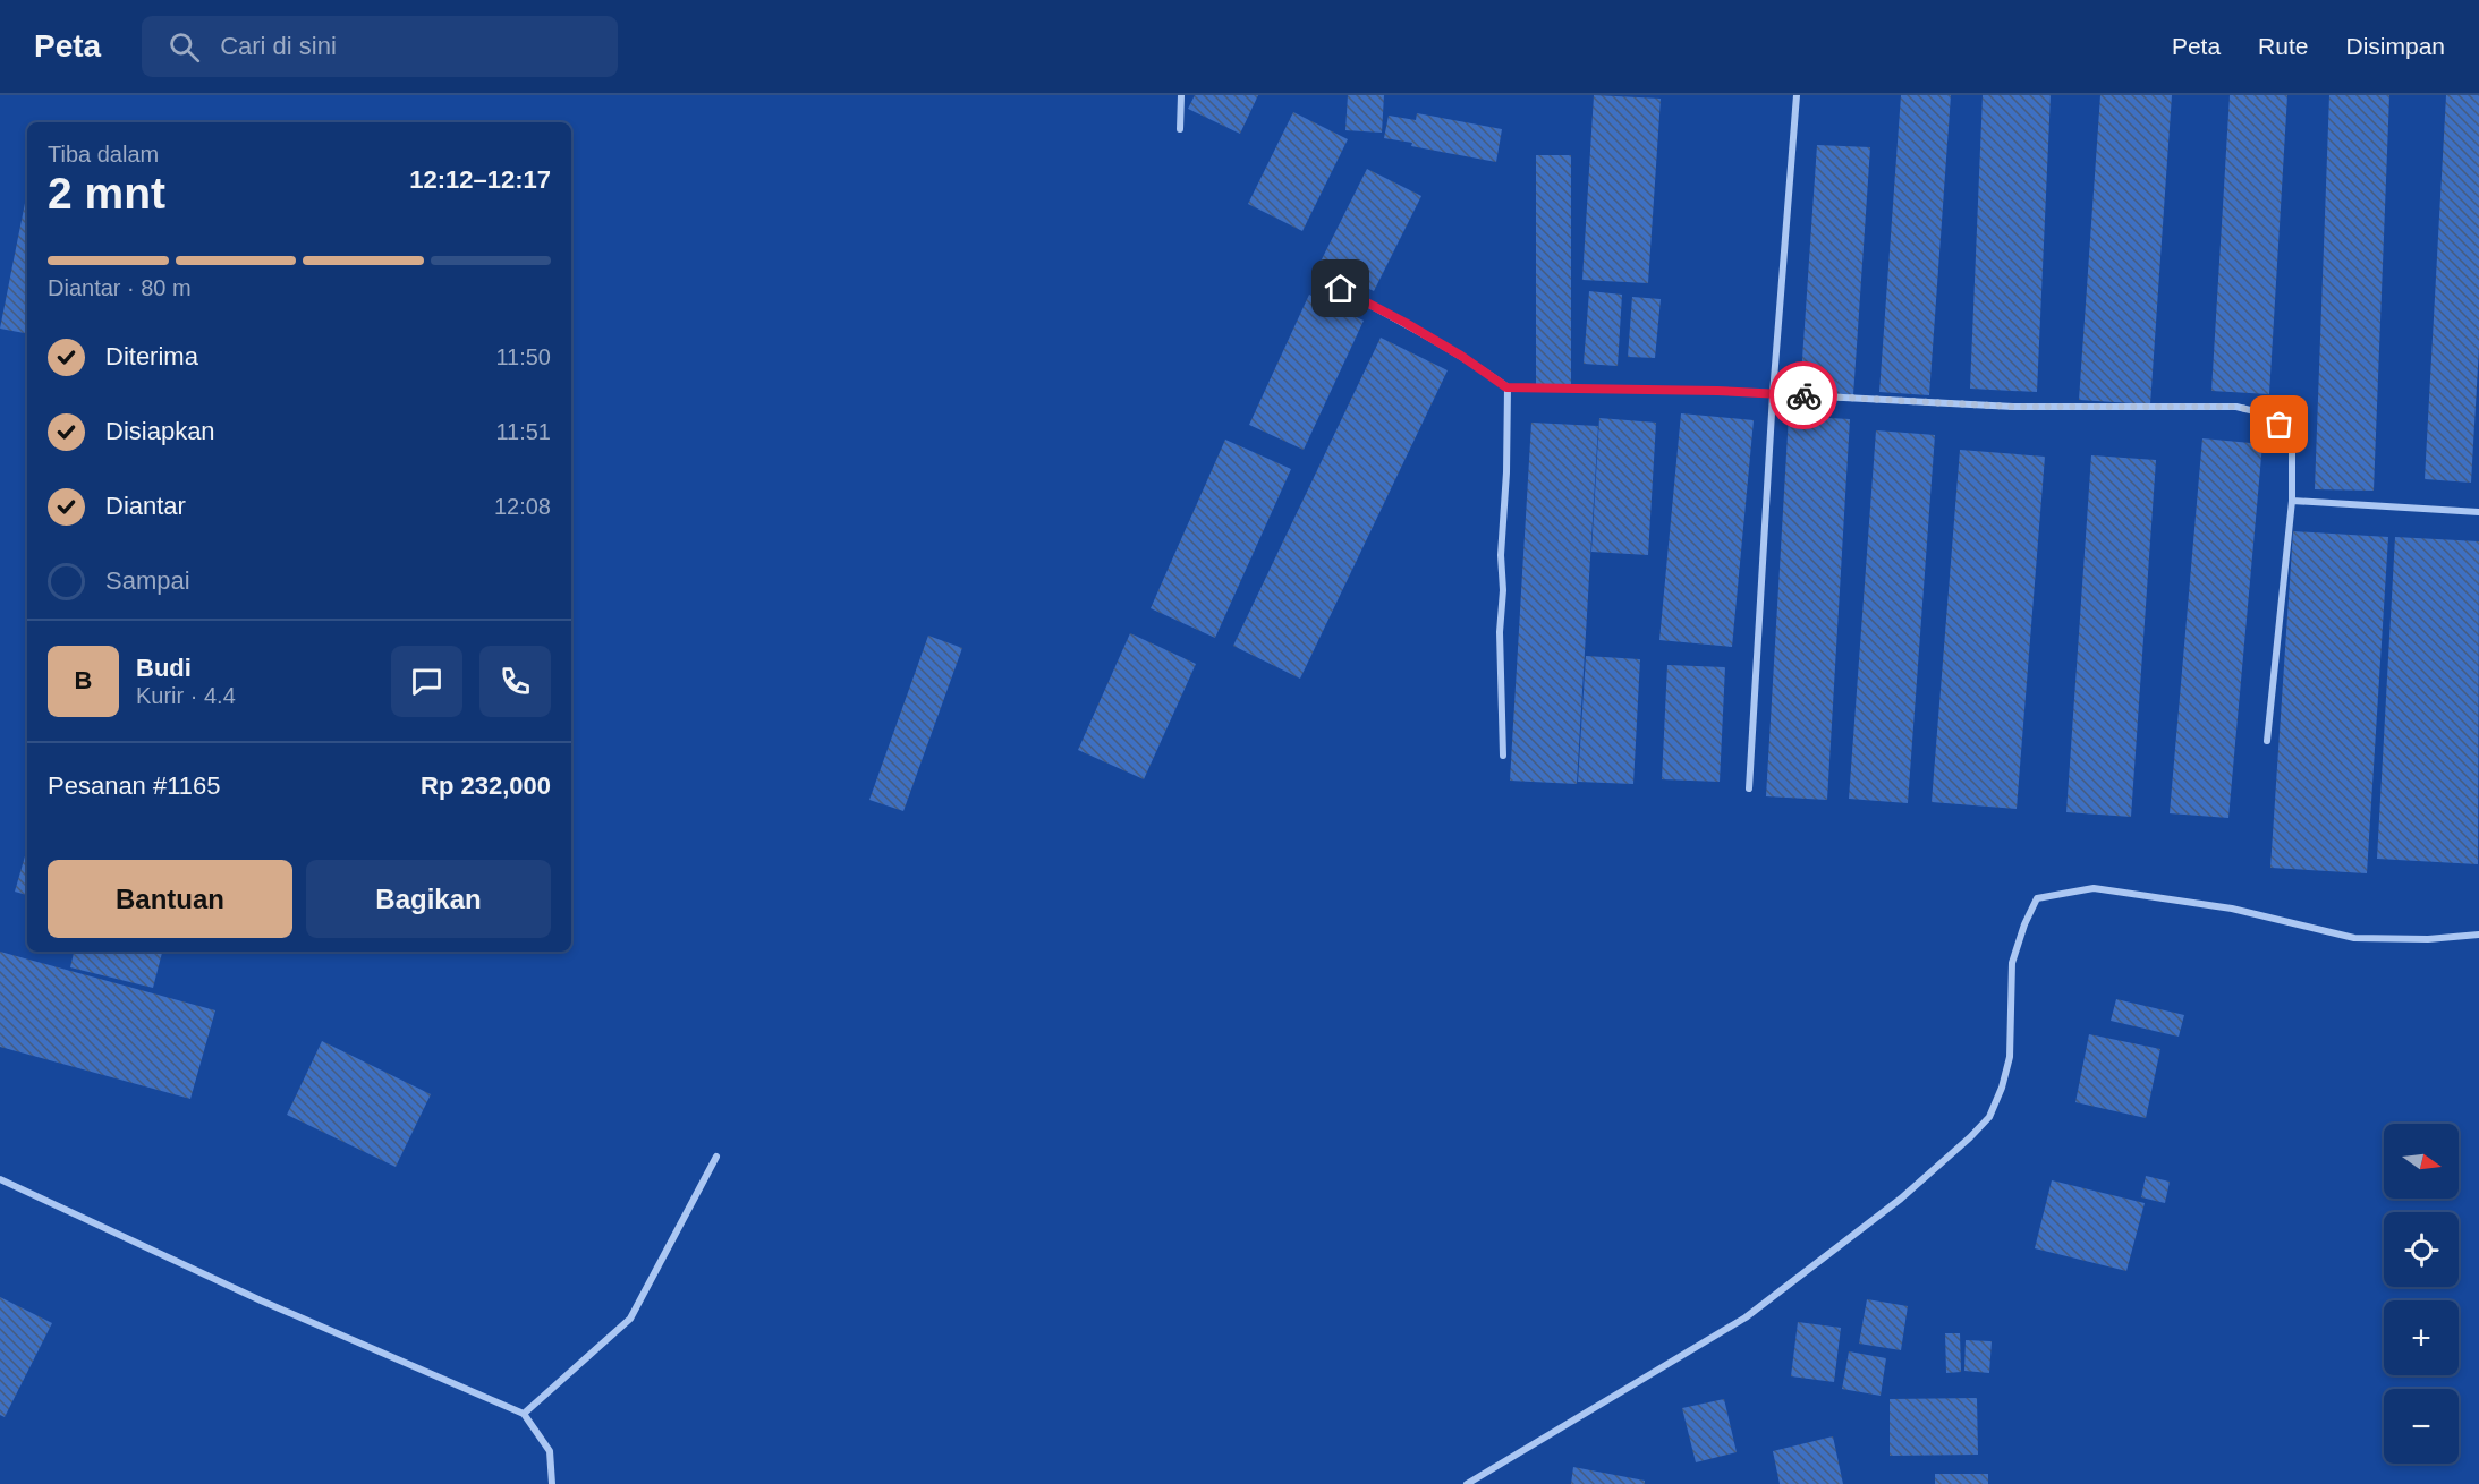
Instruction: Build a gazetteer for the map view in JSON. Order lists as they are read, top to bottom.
{
  "north": "right",
  "page": {
    "header": "Peta",
    "search": "Cari di sini",
    "nav": ["Peta", "Rute", "Disimpan"],
    "heading": ["2 mnt", "Tiba dalam", "12:12–12:17"],
    "panel": [
      "Budi",
      "Kurir · 4.4",
      "Pesanan #1165",
      "Rp 232,000"
    ],
    "bar": "Diantar · 80 m",
    "list": [
      ["Diterima", "11:50"],
      ["Disiapkan", "11:51"],
      ["Diantar", "12:08"],
      "Sampai"
    ],
    "round": "B",
    "buttons": ["Bantuan", "Bagikan"],
    "map_buttons": ["+", "−"]
  }
}
